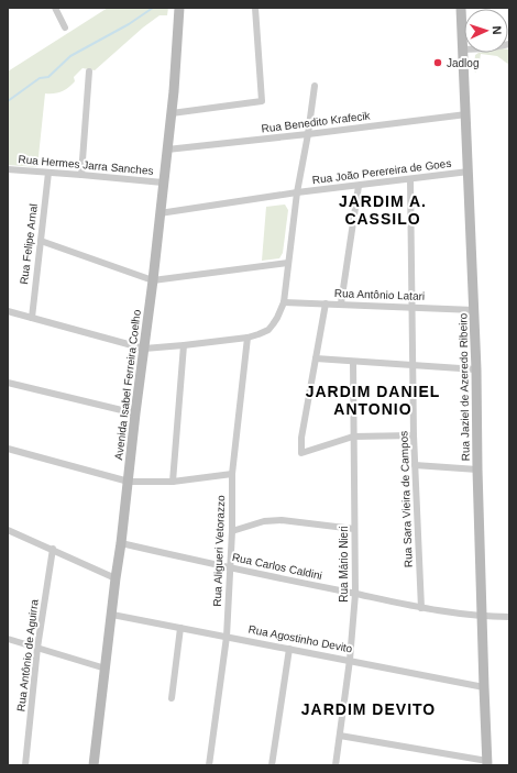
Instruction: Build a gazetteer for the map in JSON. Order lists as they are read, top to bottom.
{
  "streets": {
    "street": [
      "Rua Benedito Krafecik",
      "Rua Hermes Jarra Sanches",
      "Rua João Perereira de Goes",
      "Rua Felipe Arnal",
      "Rua Antônio Latari",
      "Avenida Isabel Ferreira Coelho",
      "Rua Jaziel de Azeredo Ribeiro",
      "Rua Sara Vieira de Campos",
      "Rua Aligueri Vetorazzo",
      "Rua Mário Nieri",
      "Rua Carlos Caldini",
      "Rua Agostinho Devito",
      "Rua Antônio de Aguirra"
    ]
  },
  "crossings": [
    ["Rua Benedito Krafecik", "Avenida Isabel Ferreira Coelho"],
    ["Rua Benedito Krafecik", "Rua Jaziel de Azeredo Ribeiro"],
    ["Rua Hermes Jarra Sanches", "Rua Felipe Arnal"],
    ["Rua Hermes Jarra Sanches", "Avenida Isabel Ferreira Coelho"],
    ["Rua João Perereira de Goes", "Avenida Isabel Ferreira Coelho"],
    ["Rua João Perereira de Goes", "Rua Jaziel de Azeredo Ribeiro"],
    ["Rua João Perereira de Goes", "Rua Sara Vieira de Campos"],
    ["Rua Antônio Latari", "Rua Jaziel de Azeredo Ribeiro"],
    ["Rua Antônio Latari", "Rua Sara Vieira de Campos"],
    ["Avenida Isabel Ferreira Coelho", "Rua Carlos Caldini"],
    ["Avenida Isabel Ferreira Coelho", "Rua Agostinho Devito"],
    ["Rua Jaziel de Azeredo Ribeiro", "Rua Carlos Caldini"],
    ["Rua Jaziel de Azeredo Ribeiro", "Rua Agostinho Devito"],
    ["Rua Sara Vieira de Campos", "Rua Carlos Caldini"],
    ["Rua Aligueri Vetorazzo", "Rua Carlos Caldini"],
    ["Rua Aligueri Vetorazzo", "Rua Agostinho Devito"],
    ["Rua Mário Nieri", "Rua Carlos Caldini"],
    ["Rua Mário Nieri", "Rua Agostinho Devito"]
  ],
  "districts": ["JARDIM A. CASSILO", "JARDIM DANIEL ANTONIO", "JARDIM DEVITO"],
  "places": ["Jadlog"],
  "north": "right"
}
